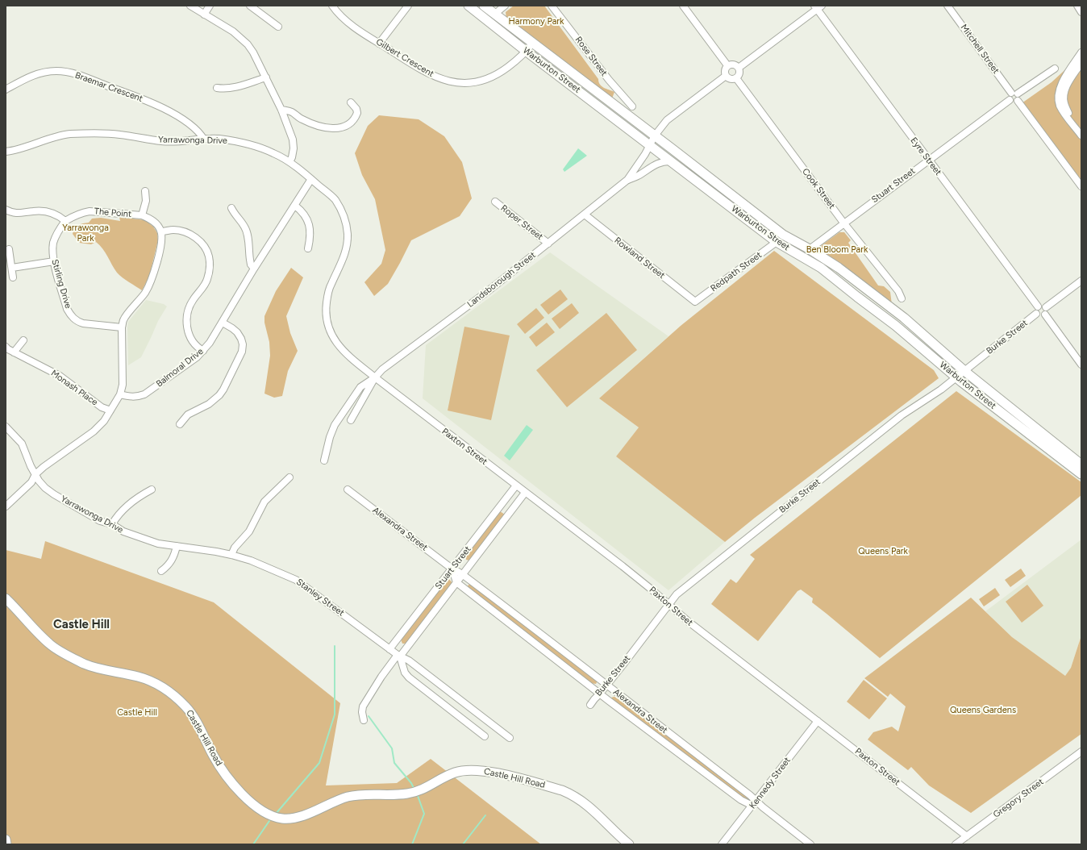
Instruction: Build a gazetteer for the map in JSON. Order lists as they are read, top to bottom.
{
  "streets": {
    "main road": ["Warburton Street", "Castle Hill Road"],
    "street": [
      "Mitchell Street",
      "Rose Street",
      "Gilbert Crescent",
      "Braemar Crescent",
      "Yarrawonga Drive",
      "Eyre Street",
      "Stuart Street",
      "Cook Street",
      "The Point",
      "Roper Street",
      "Rowland Street",
      "Redpath Street",
      "Landsborough Street",
      "Stirling Drive",
      "Burke Street",
      "Balmoral Drive",
      "Monash Place",
      "Paxton Street",
      "Alexandra Street",
      "Stanley Street",
      "Kennedy Street",
      "Gregory Street"
    ]
  },
  "crossings": [
    ["Mitchell Street", "Stuart Street"],
    ["Gilbert Crescent", "Warburton Street"],
    ["Warburton Street", "Stuart Street"],
    ["Warburton Street", "Redpath Street"],
    ["Warburton Street", "Landsborough Street"],
    ["Warburton Street", "Burke Street"],
    ["Braemar Crescent", "Yarrawonga Drive"],
    ["Yarrawonga Drive", "Landsborough Street"],
    ["Yarrawonga Drive", "Balmoral Drive"],
    ["Yarrawonga Drive", "Paxton Street"],
    ["Yarrawonga Drive", "Stanley Street"],
    ["Eyre Street", "Stuart Street"],
    ["Eyre Street", "Burke Street"],
    ["Stuart Street", "Cook Street"],
    ["Stuart Street", "Paxton Street"],
    ["Stuart Street", "Alexandra Street"],
    ["Stuart Street", "Stanley Street"],
    ["Cook Street", "Landsborough Street"],
    ["The Point", "Stirling Drive"],
    ["Roper Street", "Landsborough Street"],
    ["Rowland Street", "Redpath Street"],
    ["Rowland Street", "Landsborough Street"],
    ["Landsborough Street", "Paxton Street"],
    ["Burke Street", "Paxton Street"],
    ["Burke Street", "Alexandra Street"],
    ["Paxton Street", "Kennedy Street"],
    ["Paxton Street", "Gregory Street"],
    ["Alexandra Street", "Kennedy Street"]
  ],
  "districts": ["Castle Hill"],
  "parks": [
    "Harmony Park",
    "Yarrawonga Park",
    "Ben Bloom Park",
    "Queens Park",
    "Queens Gardens",
    "Castle Hill"
  ]
}
